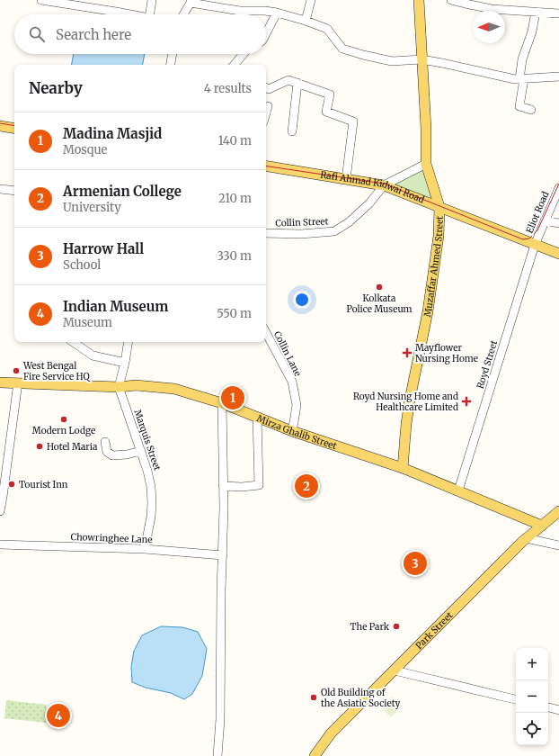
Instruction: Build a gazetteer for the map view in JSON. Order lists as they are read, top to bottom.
{
  "streets": {
    "main road": [
      "Rafi Ahmad Kidwai Road",
      "Muzaffar Ahmed Street",
      "Mirza Ghalib Street",
      "Park Street"
    ],
    "street": [
      "Eliot Road",
      "Collin Street",
      "Collin Lane",
      "Royd Street",
      "Marquis Street",
      "Chowringhee Lane"
    ]
  },
  "crossings": [
    ["Rafi Ahmad Kidwai Road", "Eliot Road"],
    ["Rafi Ahmad Kidwai Road", "Collin Street"],
    ["Rafi Ahmad Kidwai Road", "Muzaffar Ahmed Street"],
    ["Rafi Ahmad Kidwai Road", "Royd Street"],
    ["Eliot Road", "Royd Street"],
    ["Collin Street", "Muzaffar Ahmed Street"],
    ["Muzaffar Ahmed Street", "Mirza Ghalib Street"],
    ["Collin Lane", "Mirza Ghalib Street"],
    ["Royd Street", "Mirza Ghalib Street"],
    ["Mirza Ghalib Street", "Marquis Street"],
    ["Mirza Ghalib Street", "Park Street"],
    ["Marquis Street", "Chowringhee Lane"]
  ],
  "places": {
    "other": [
      "Kolkata Police Museum",
      "West Bengal Fire Service HQ",
      "Modern Lodge",
      "Hotel Maria",
      "Tourist Inn",
      "The Park",
      "Old Building of the Asiatic Society"
    ],
    "health": ["Mayflower Nursing Home", "Royd Nursing Home and Healthcare Limited"]
  },
  "north": "left",
  "page": {
    "search": "Search here",
    "heading": ["Nearby", "4 results"],
    "list": [
      {
        "mark": "1",
        "name": "Madina Masjid",
        "note": "Mosque",
        "value": "140 m"
      },
      {
        "mark": "2",
        "name": "Armenian College",
        "note": "University",
        "value": "210 m"
      },
      {
        "mark": "3",
        "name": "Harrow Hall",
        "note": "School",
        "value": "330 m"
      },
      {
        "mark": "4",
        "name": "Indian Museum",
        "note": "Museum",
        "value": "550 m"
      }
    ],
    "pins": [
      "1",
      "2",
      "3",
      "4"
    ],
    "map_buttons": ["+", "−"]
  }
}
